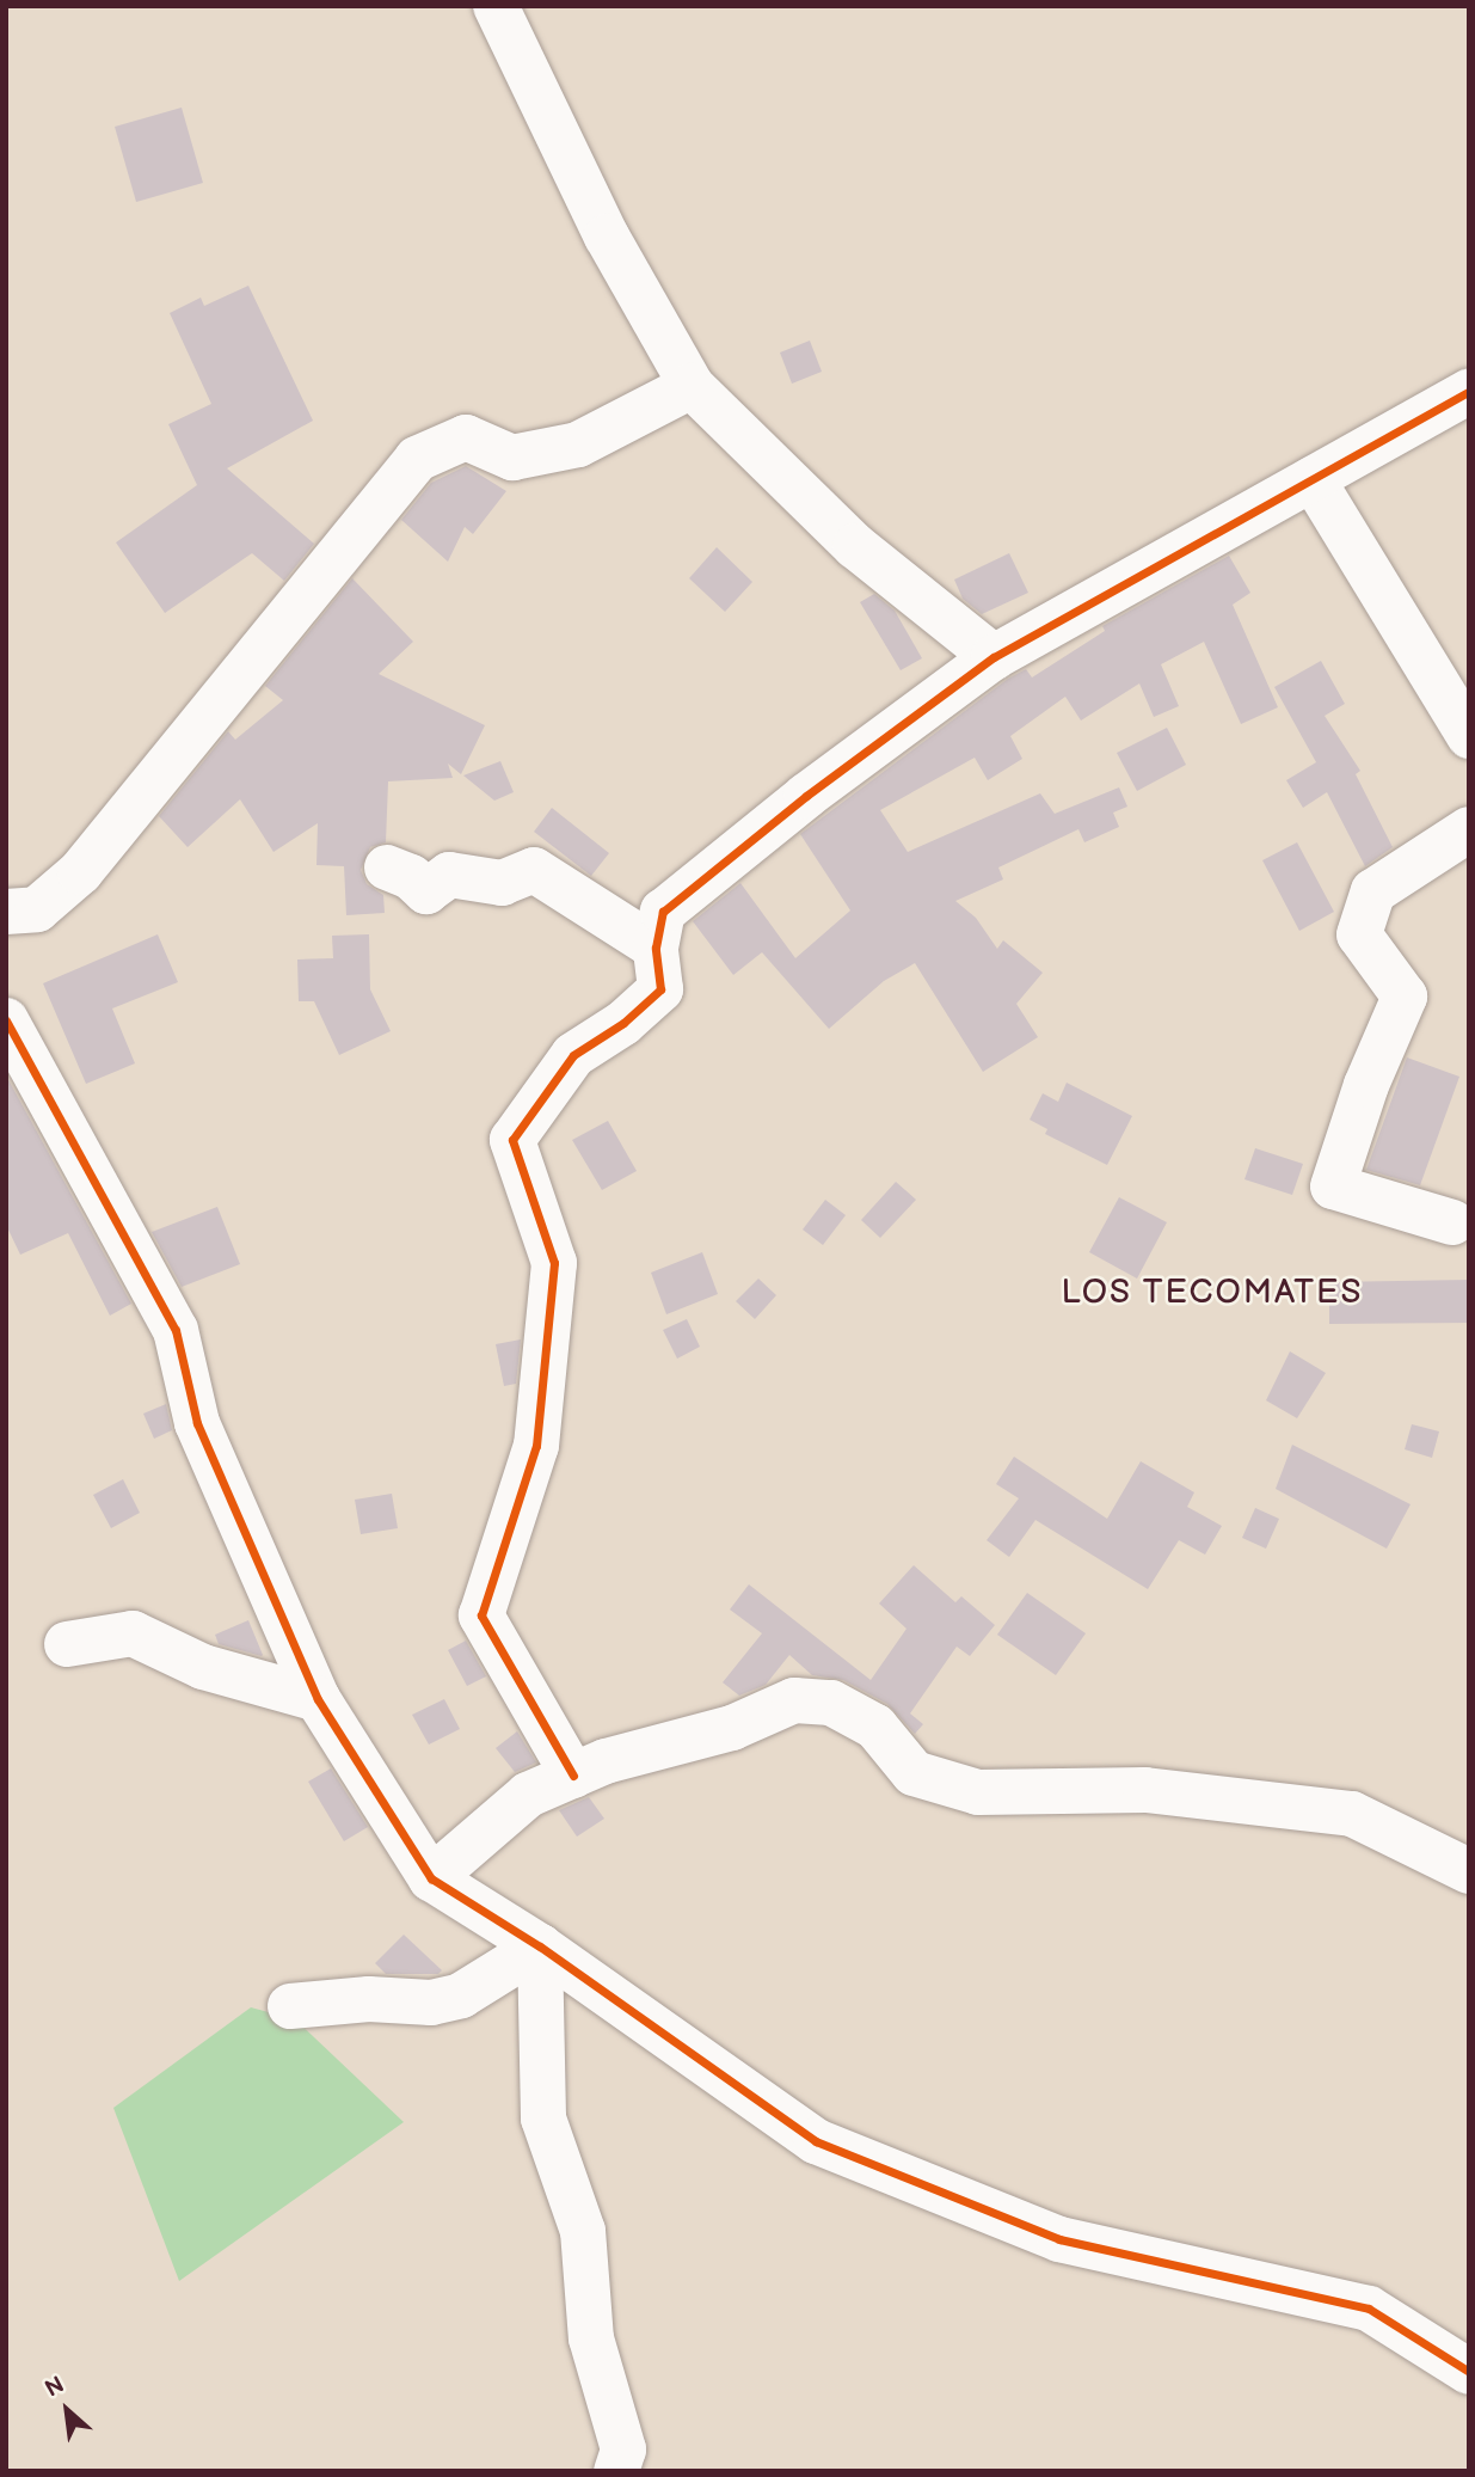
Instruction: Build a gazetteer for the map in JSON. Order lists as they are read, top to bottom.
{
  "districts": ["LOS TECOMATES"],
  "north": "top left"
}
